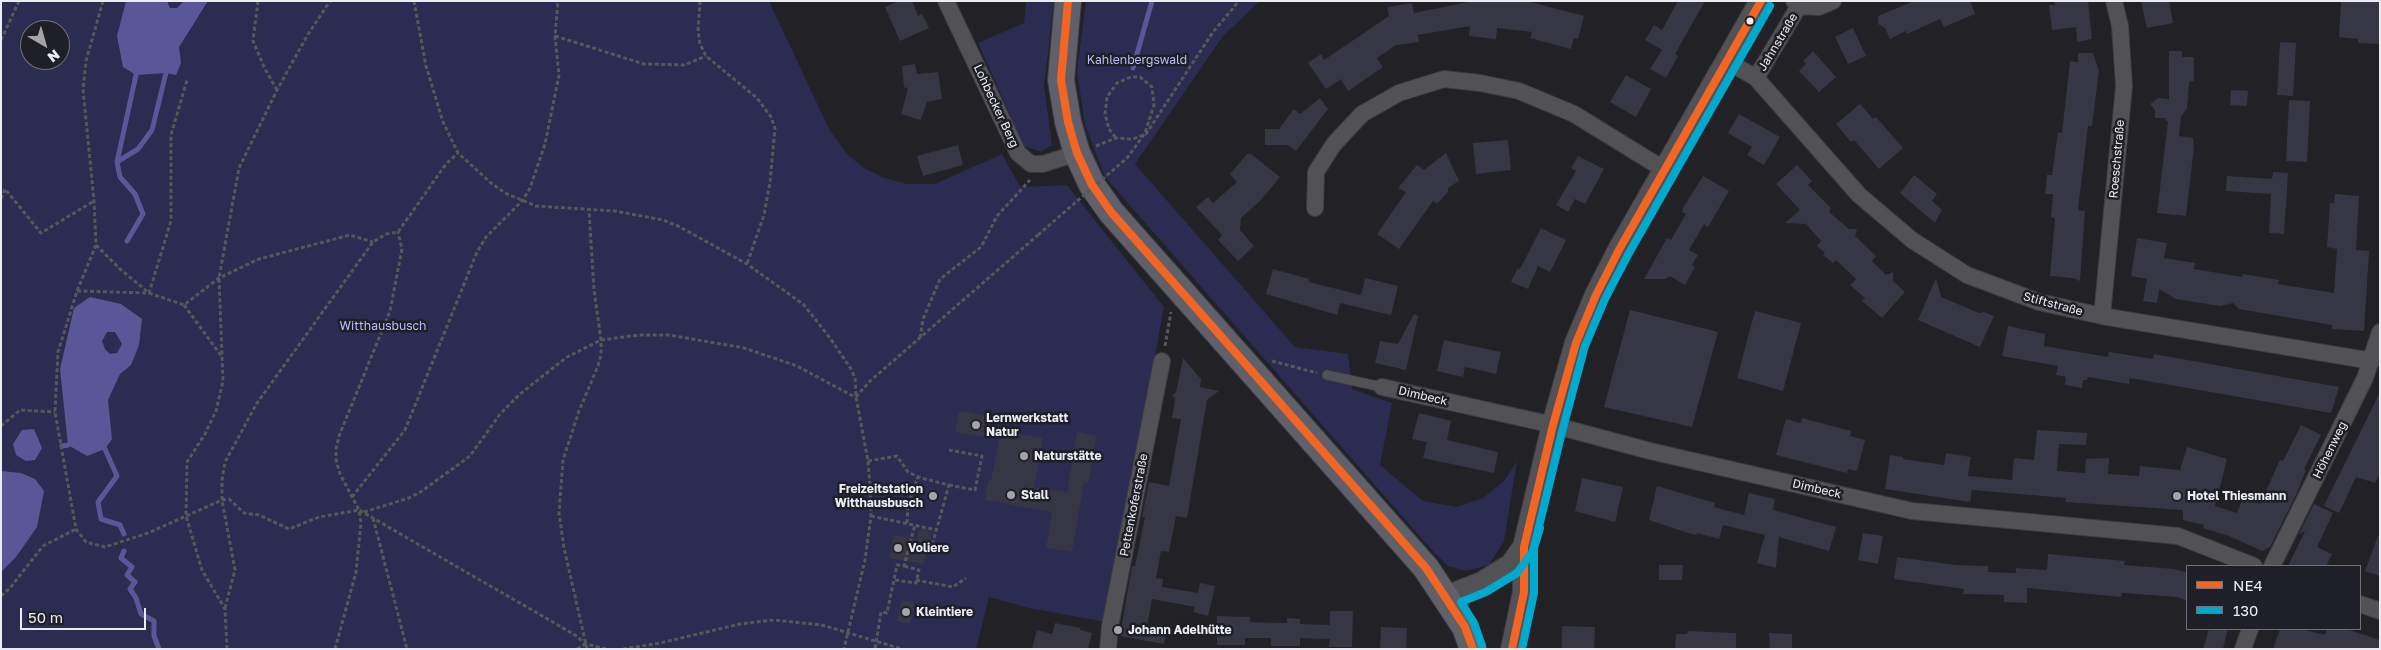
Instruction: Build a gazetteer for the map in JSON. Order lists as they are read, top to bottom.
{
  "streets": {
    "street": [
      "Jahnstraße",
      "Lohbecker Berg",
      "Roeschstraße",
      "Stiftstraße",
      "Dimbeck",
      "Höhenweg",
      "Pettenkoferstraße"
    ]
  },
  "crossings": [
    ["Jahnstraße", "Stiftstraße"],
    ["Roeschstraße", "Stiftstraße"],
    ["Stiftstraße", "Höhenweg"]
  ],
  "parks": ["Kahlenbergswald", "Witthausbusch"],
  "places": [
    "Lernwerkstatt Natur",
    "Naturstätte",
    "Stall",
    "Freizeitstation Witthausbusch",
    "Hotel Thiesmann",
    "Voliere",
    "Kleintiere",
    "Johann Adelhütte"
  ],
  "lines": ["transit line NE4", "transit line 130"],
  "legend": ["NE4", "130"],
  "scale_bar": "50 m",
  "north": "bottom right"
}
